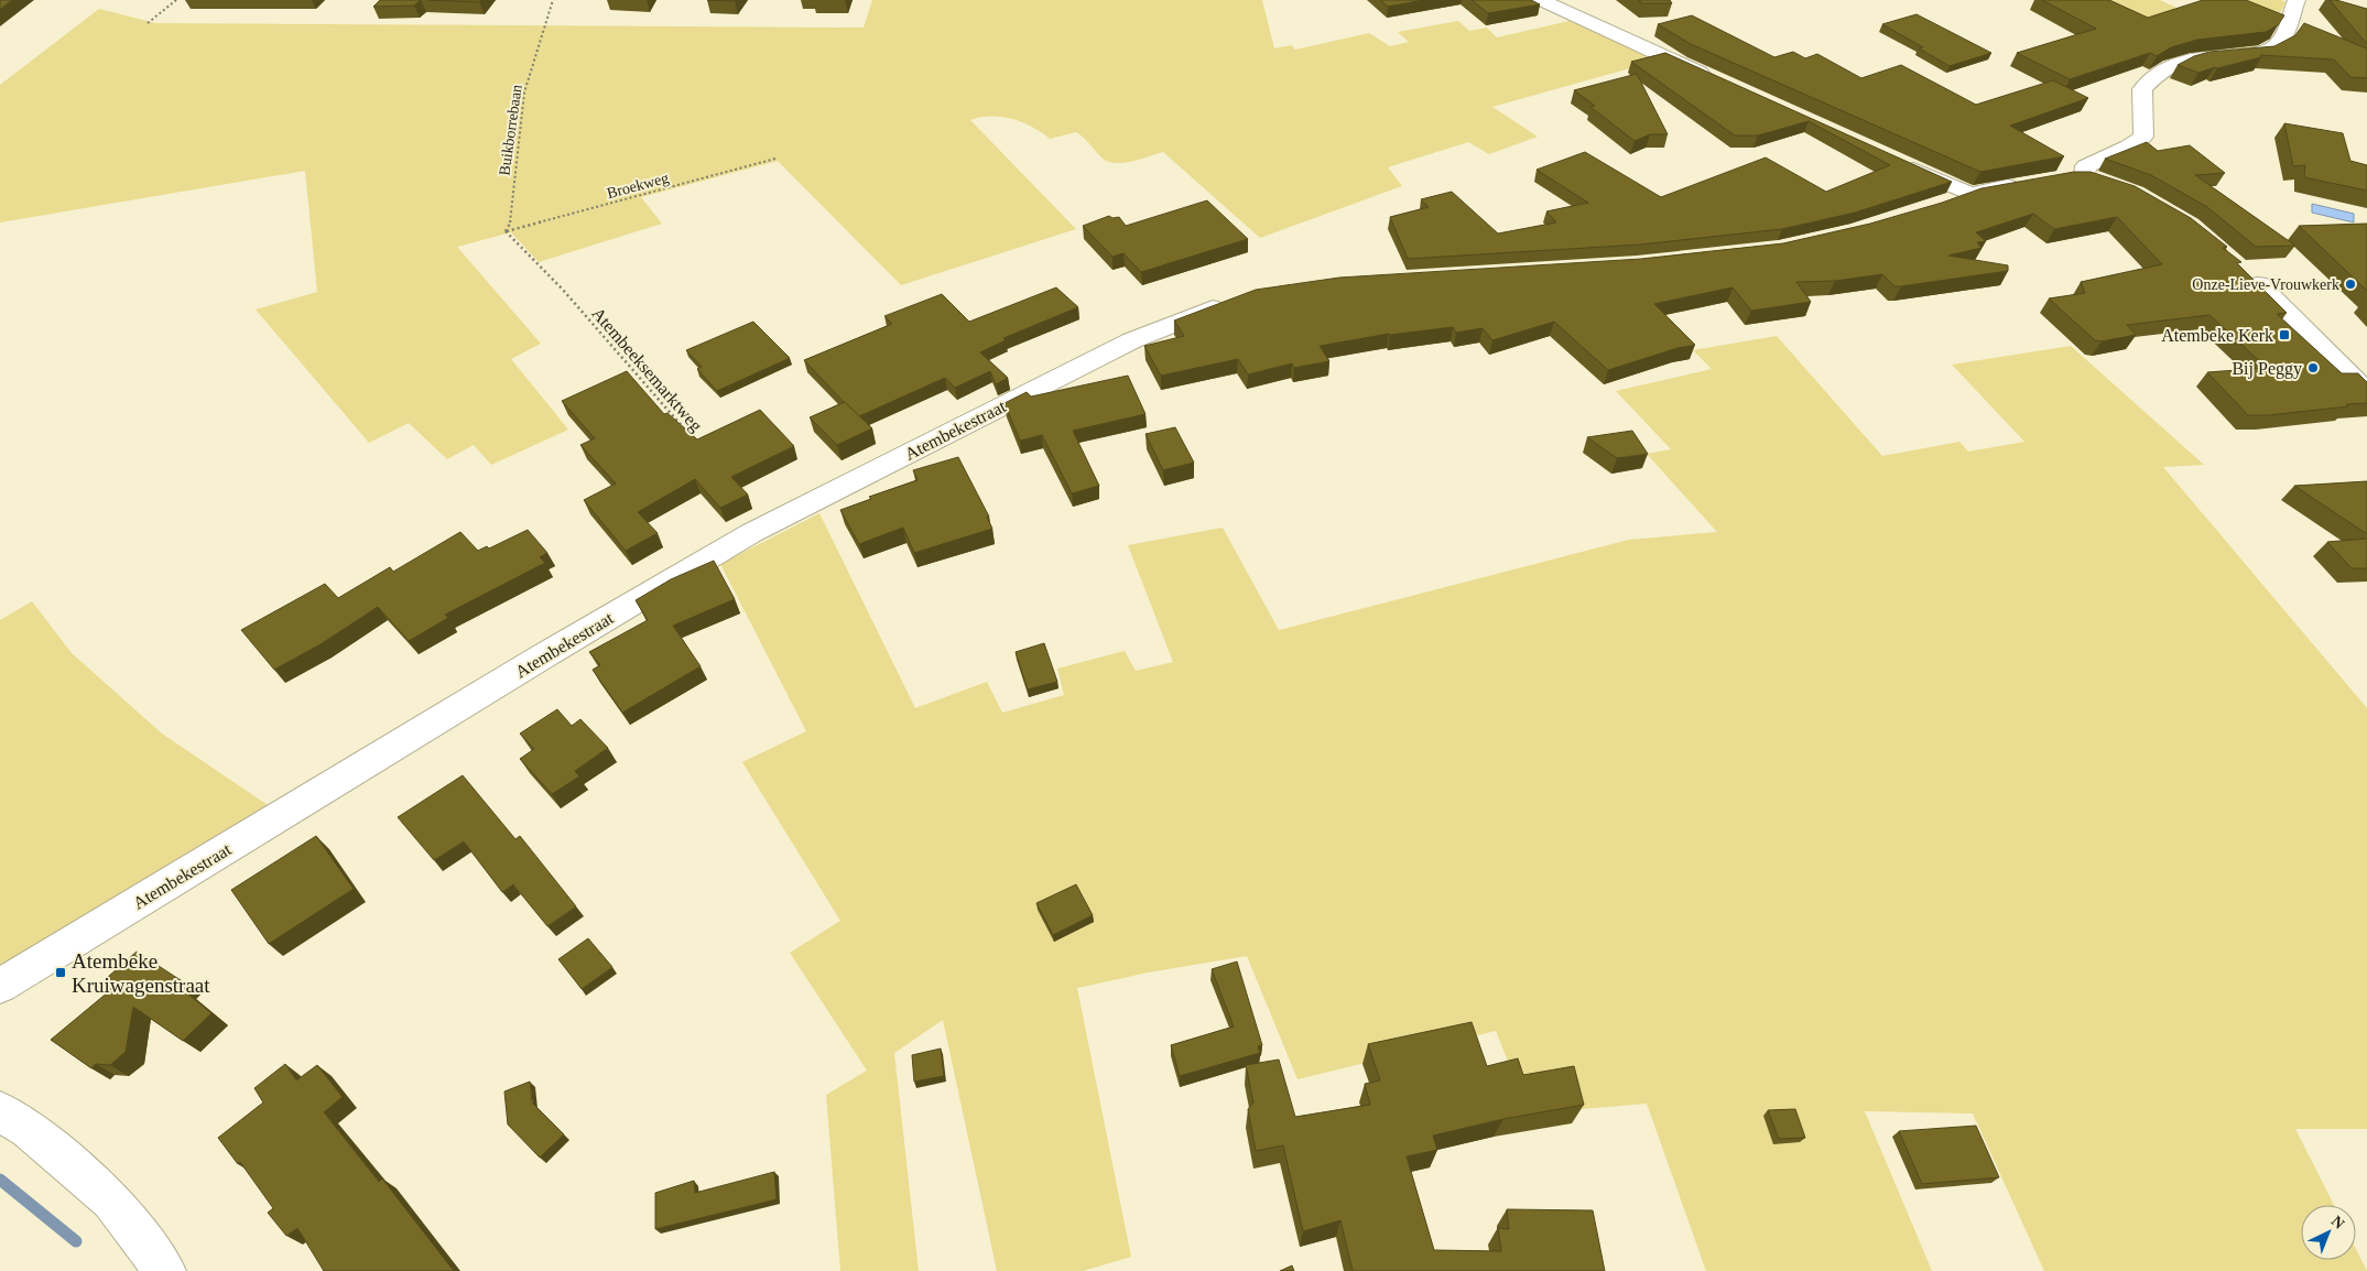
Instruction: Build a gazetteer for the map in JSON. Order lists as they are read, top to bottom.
{
  "streets": {
    "street": ["Atembekestraat"],
    "path": ["Buikborrebaan", "Broekweg", "Atembeeksemarktweg"]
  },
  "crossings": [
    ["Buikborrebaan", "Broekweg"],
    ["Buikborrebaan", "Atembeeksemarktweg"],
    ["Broekweg", "Atembeeksemarktweg"]
  ],
  "places": {
    "other": ["Onze-Lieve-Vrouwkerk", "Bij Peggy"],
    "transit": ["Atembeke Kerk", "Atembeke Kruiwagenstraat"]
  },
  "north": "top right"
}
